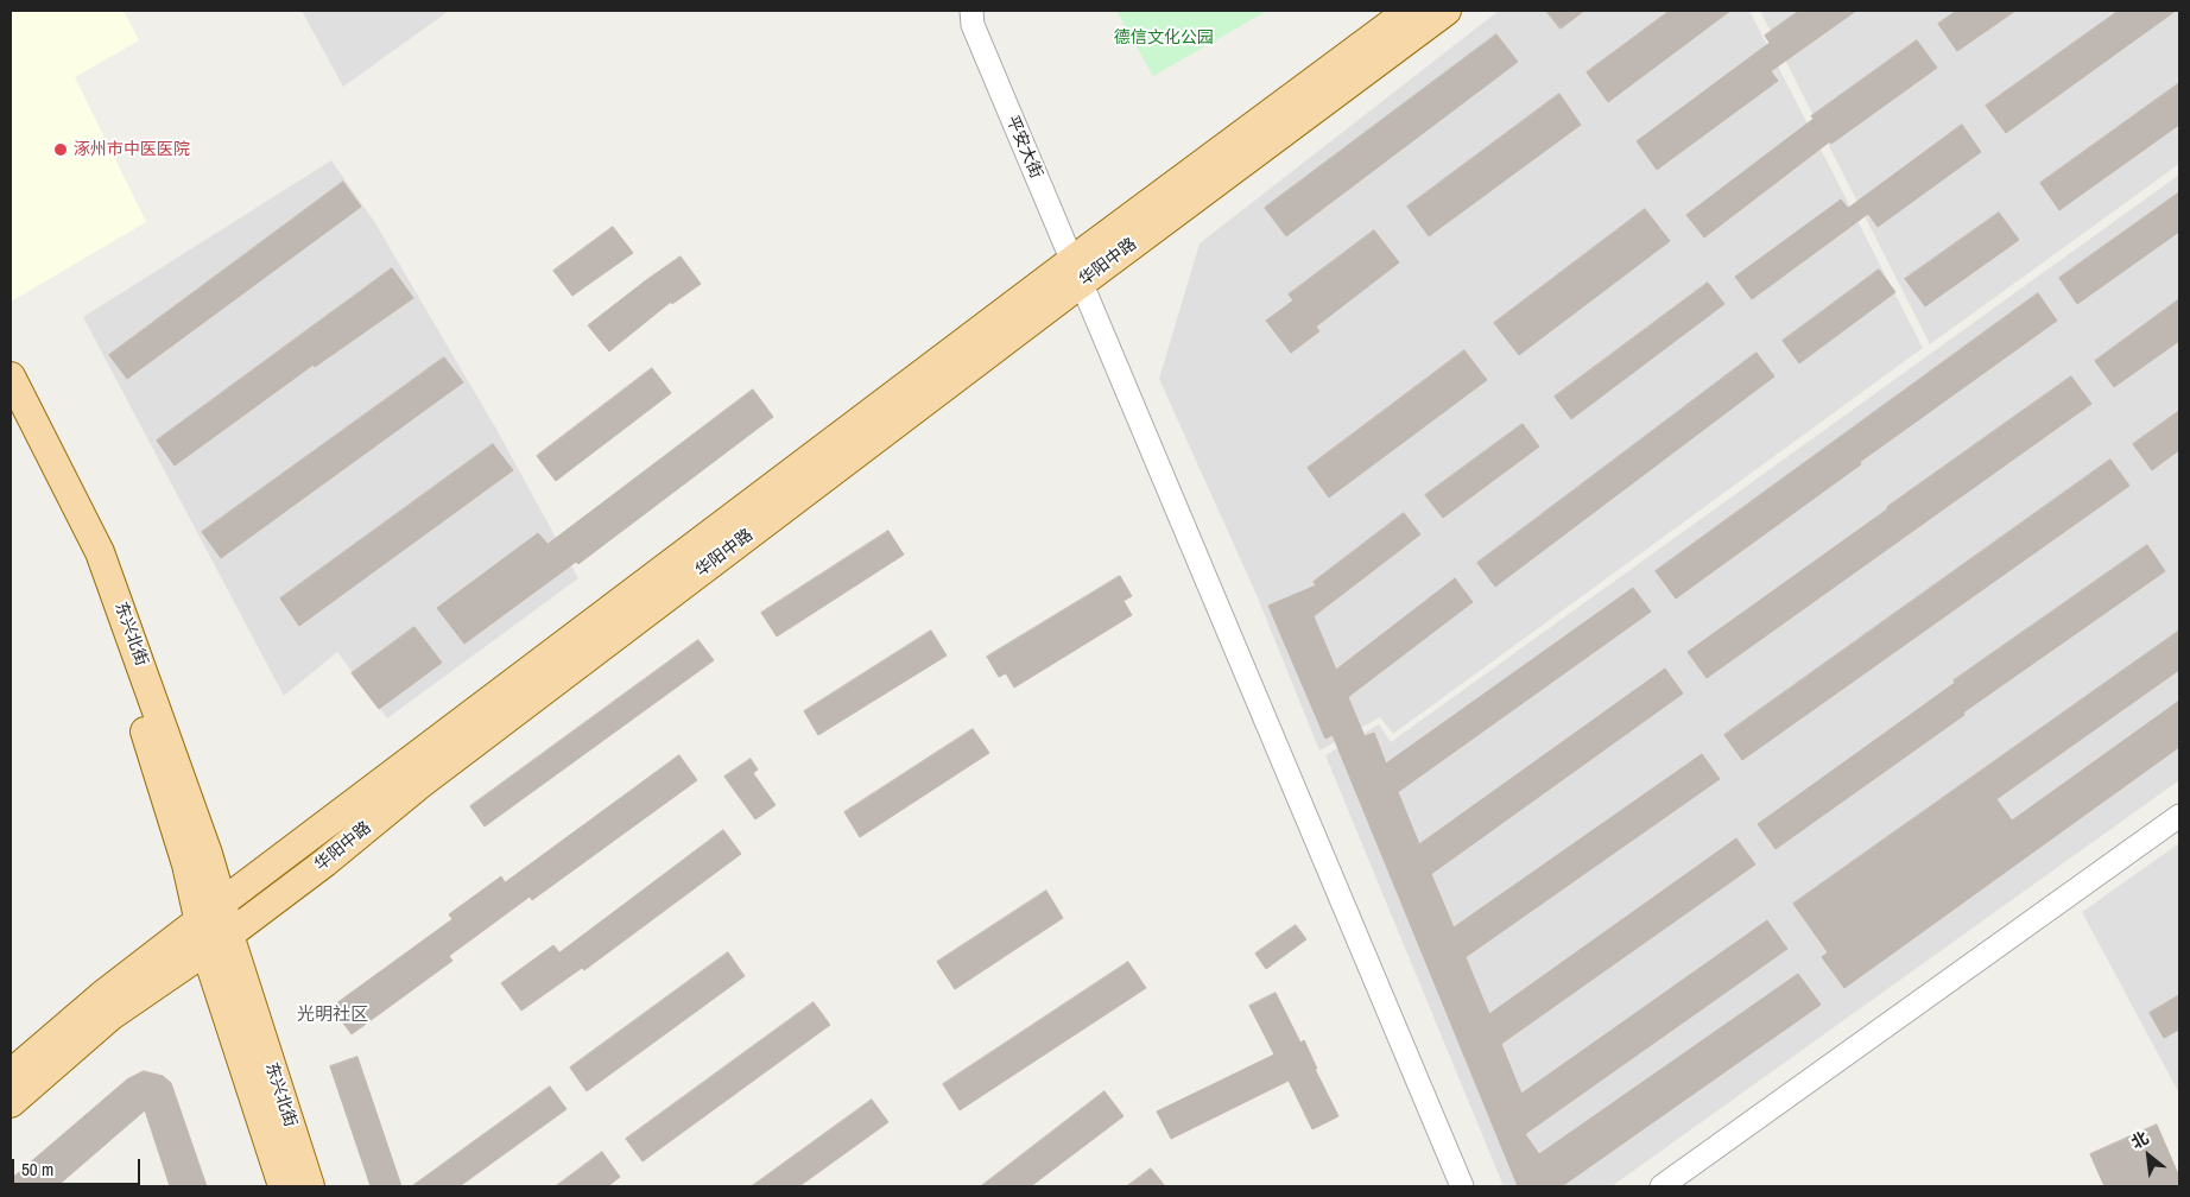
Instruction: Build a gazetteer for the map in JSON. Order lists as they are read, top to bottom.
{
  "streets": {
    "main road": ["华阳中路", "东兴北街"],
    "street": ["平安大街"]
  },
  "crossings": [
    ["平安大街", "华阳中路"],
    ["华阳中路", "东兴北街"]
  ],
  "districts": ["光明社区"],
  "parks": ["德信文化公园"],
  "places": ["涿州市中医医院"],
  "scale_bar": "50 m",
  "north": "top left"
}
